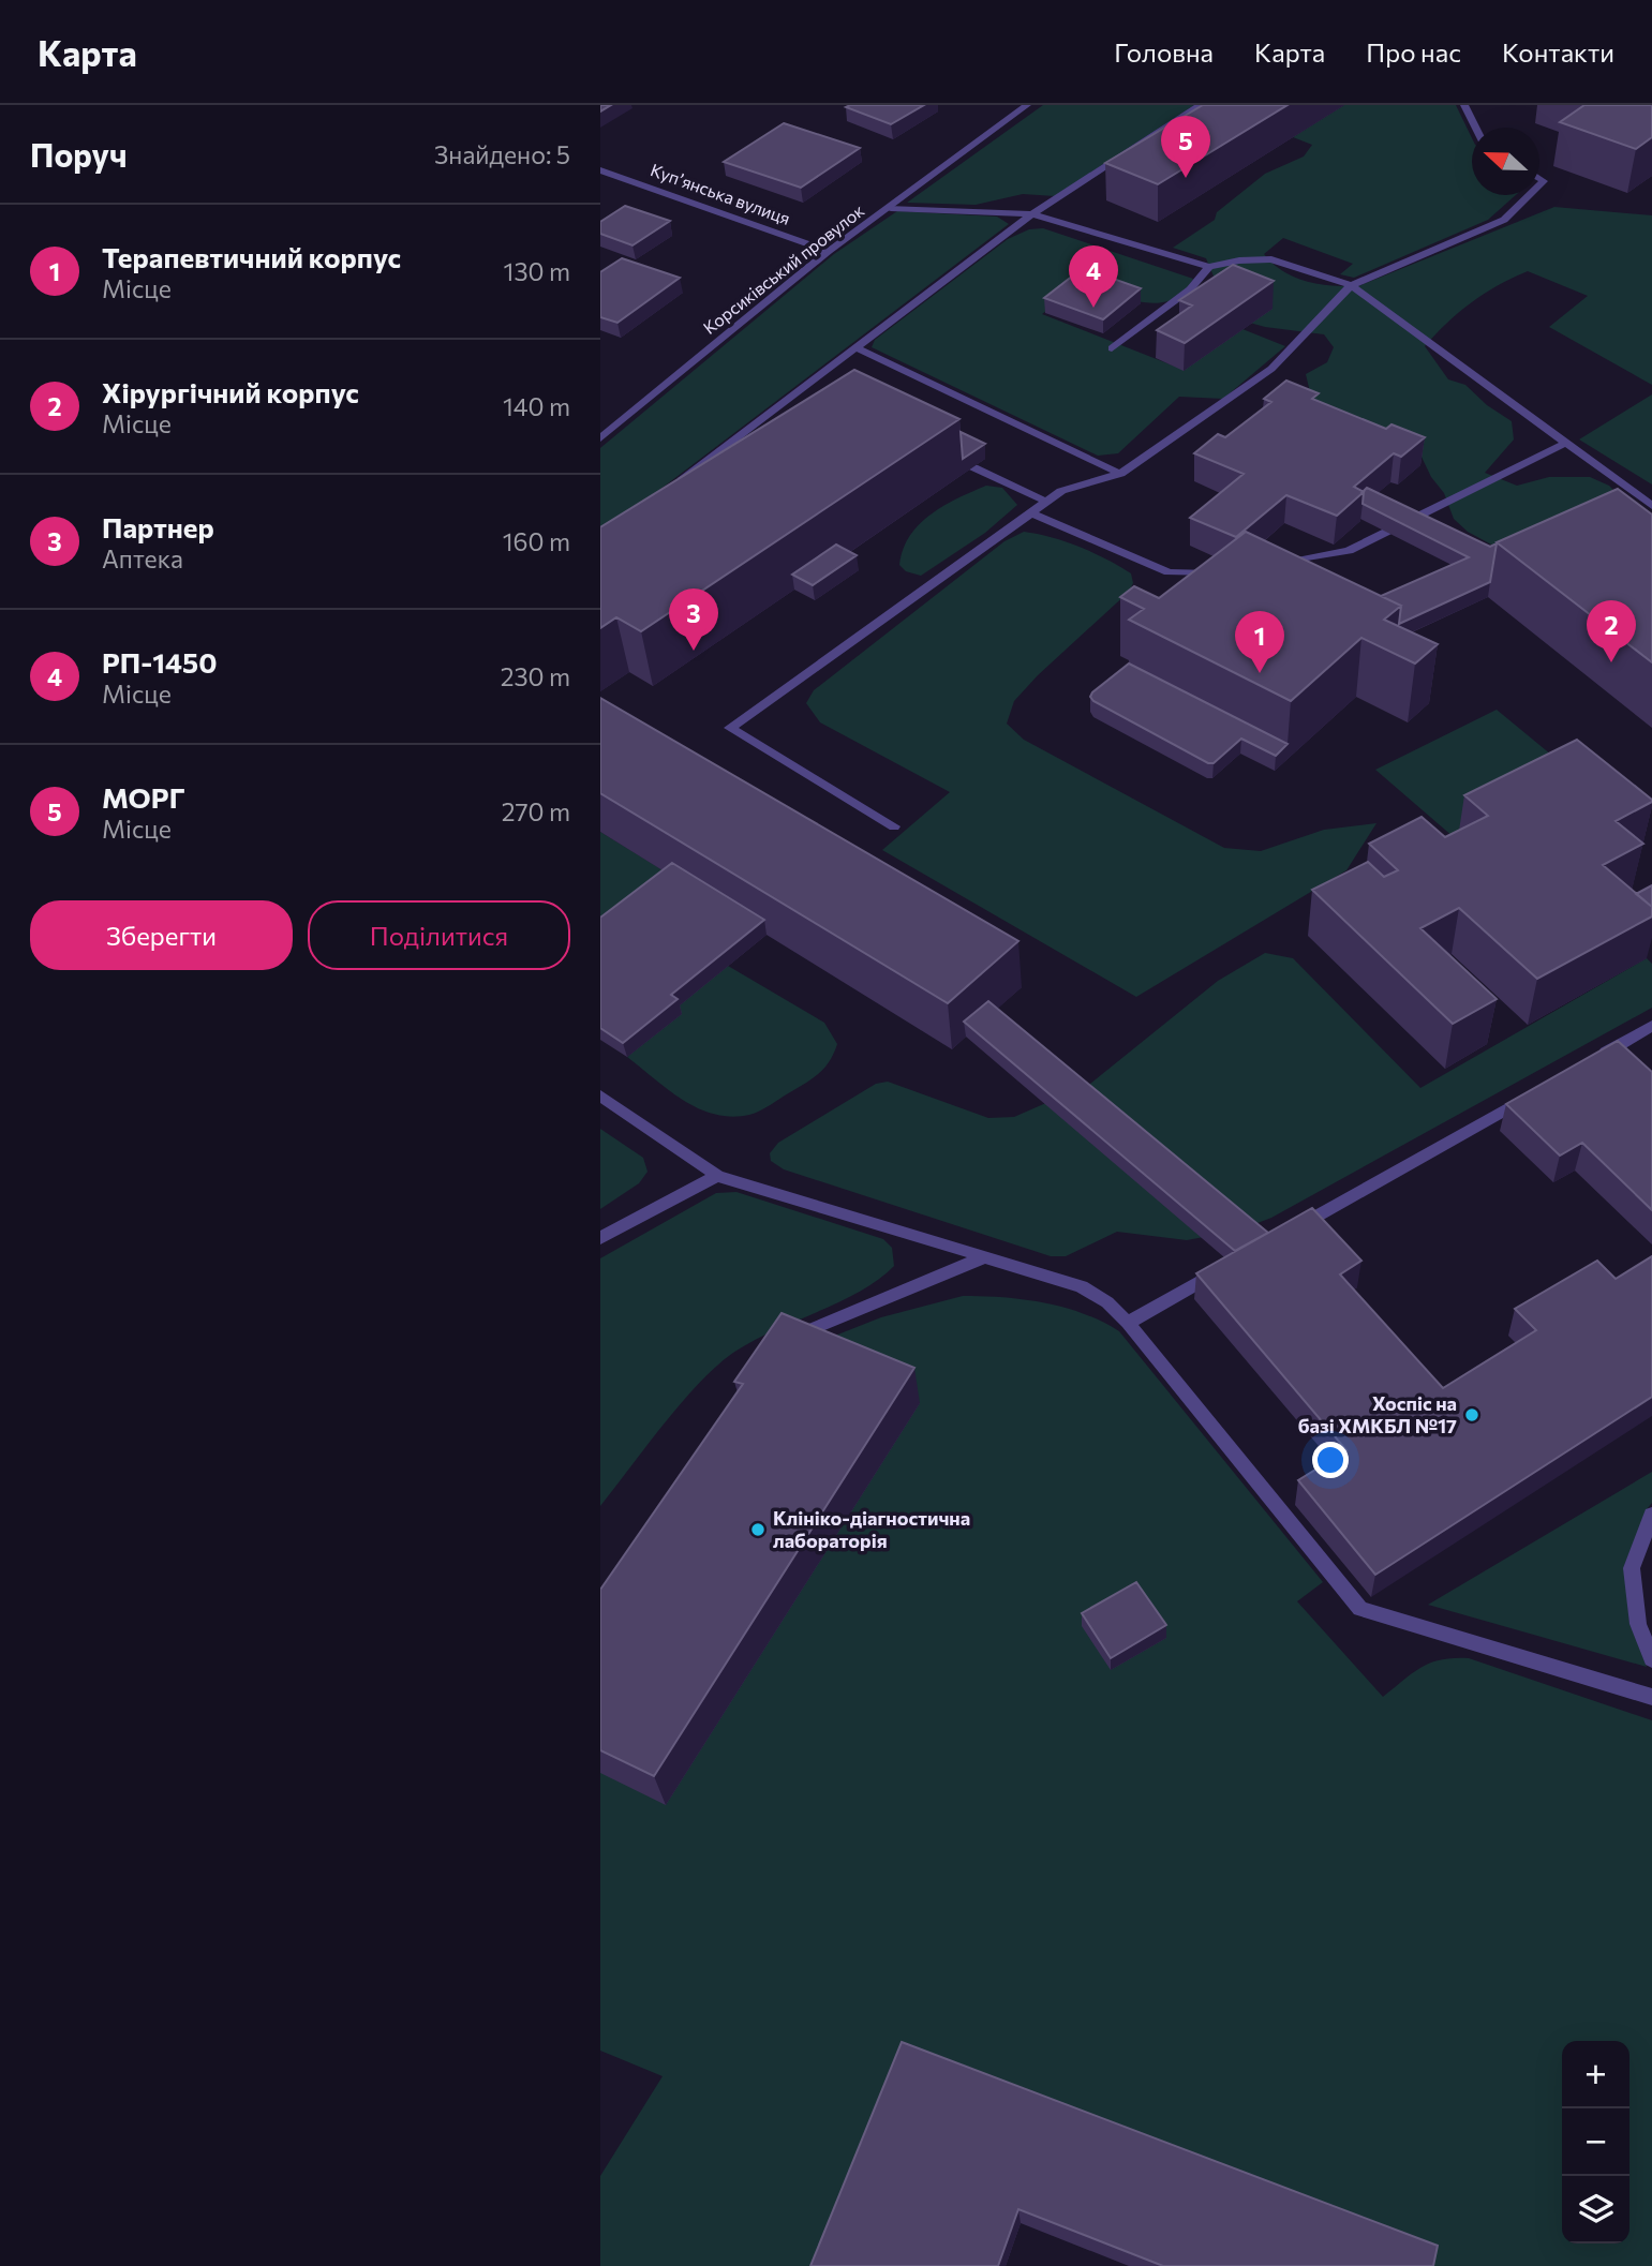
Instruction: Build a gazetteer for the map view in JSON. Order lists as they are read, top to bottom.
{
  "streets": {
    "street": ["Куп’янська вулиця", "Корсиківський провулок"]
  },
  "crossings": [
    ["Куп’янська вулиця", "Корсиківський провулок"]
  ],
  "places": ["Хоспіс на базі ХМКБЛ №17", "Клініко-діагностична лабораторія"],
  "north": "left",
  "page": {
    "header": "Карта",
    "nav": [
      "Головна",
      "Карта",
      "Про нас",
      "Контакти"
    ],
    "heading": ["Поруч", "Знайдено: 5"],
    "pins": [
      "5",
      "4",
      "3",
      "2",
      "1"
    ],
    "list": [
      {
        "mark": "1",
        "name": "Терапевтичний корпус",
        "note": "Місце",
        "value": "130 m"
      },
      {
        "mark": "2",
        "name": "Хірургічний корпус",
        "note": "Місце",
        "value": "140 m"
      },
      {
        "mark": "3",
        "name": "Партнер",
        "note": "Аптека",
        "value": "160 m"
      },
      {
        "mark": "4",
        "name": "РП-1450",
        "note": "Місце",
        "value": "230 m"
      },
      {
        "mark": "5",
        "name": "МОРГ",
        "note": "Місце",
        "value": "270 m"
      }
    ],
    "buttons": ["Зберегти", "Поділитися"],
    "map_buttons": ["+", "−"]
  }
}
